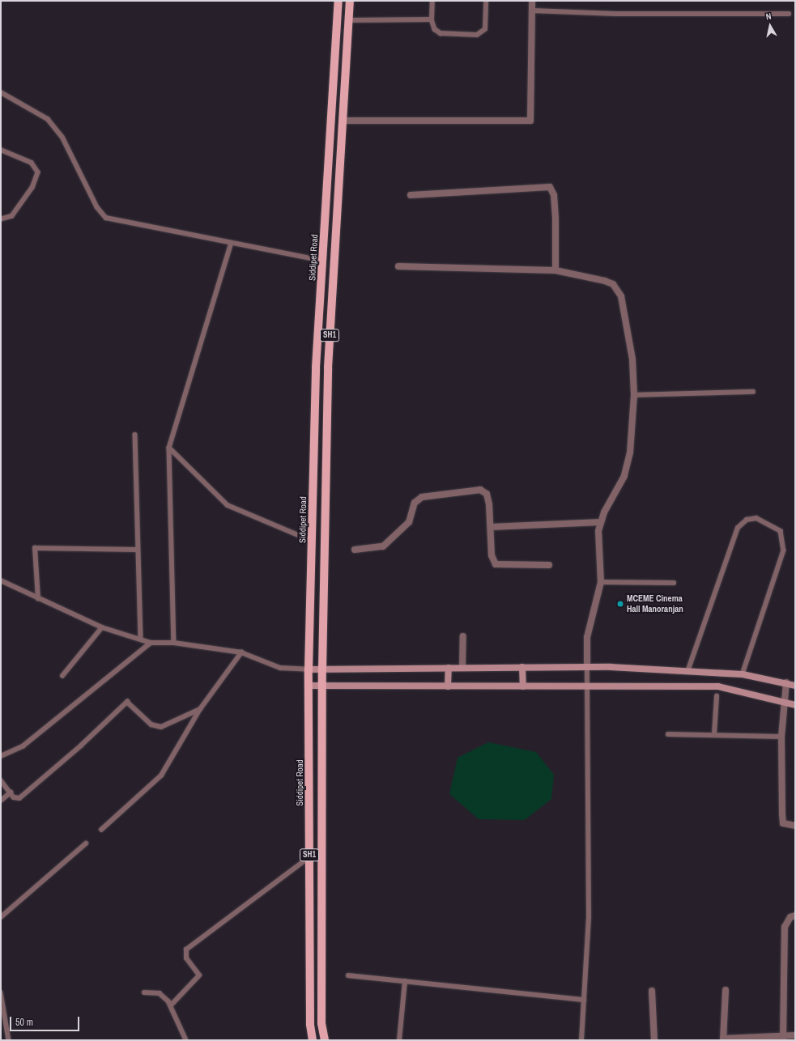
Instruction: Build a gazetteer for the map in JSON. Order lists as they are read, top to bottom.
{
  "streets": {
    "main road": ["Siddipet Road", "SH1"]
  },
  "places": ["MCEME Cinema Hall Manoranjan"],
  "scale_bar": "50 m",
  "north": "top"
}
